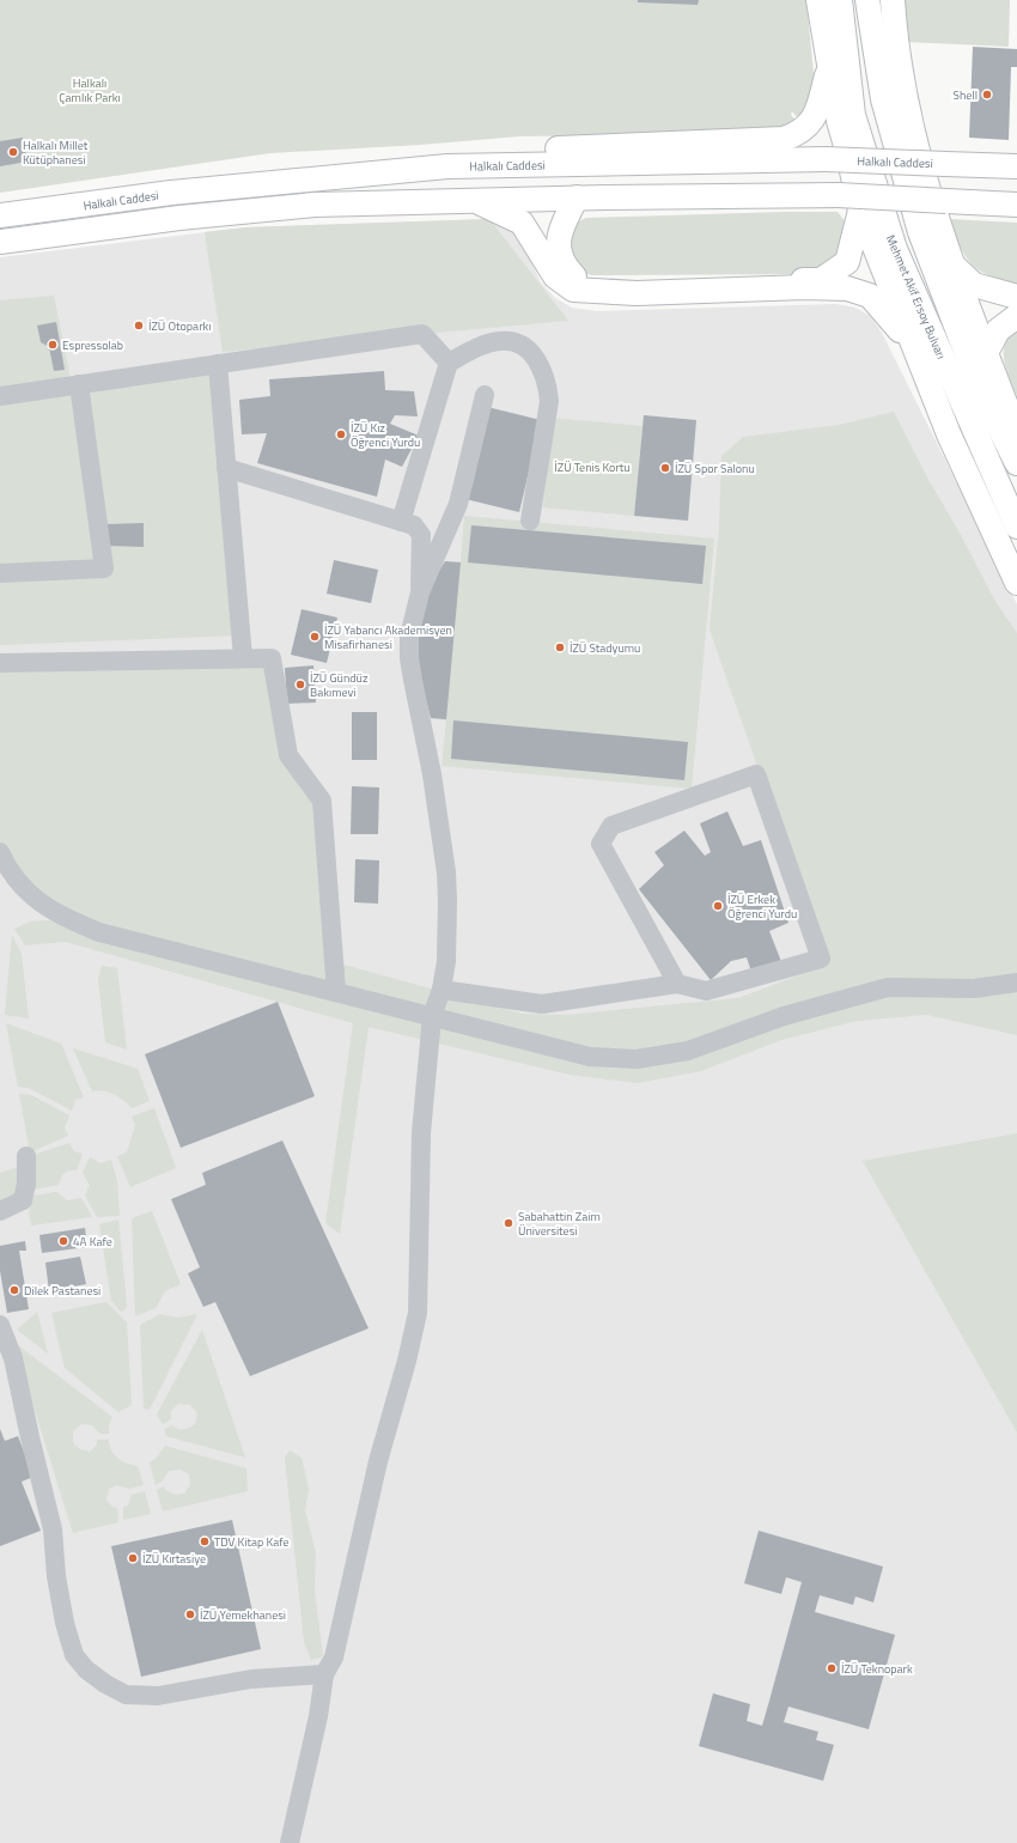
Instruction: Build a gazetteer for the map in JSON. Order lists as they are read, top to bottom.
{
  "streets": {
    "main road": ["Halkalı Caddesi", "Mehmet Akif Ersoy Bulvarı"]
  },
  "parks": ["Halkalı Çamlık Parkı", "İZÜ Tenis Kortu"],
  "places": [
    "Shell",
    "Halkalı Millet Kütüphanesi",
    "İZÜ Otoparkı",
    "Espressolab",
    "İZÜ Kız Öğrenci Yurdu",
    "İZÜ Spor Salonu",
    "İZÜ Yabancı Akademisyen Misafirhanesi",
    "İZÜ Stadyumu",
    "İZÜ Gündüz Bakımevi",
    "İZÜ Erkek Öğrenci Yurdu",
    "Sabahattin Zaim Üniversitesi",
    "4A Kafe",
    "Dilek Pastanesi",
    "TDV Kitap Kafe",
    "İZÜ Kırtasiye",
    "İZÜ Yemekhanesi",
    "İZÜ Teknopark"
  ]
}
